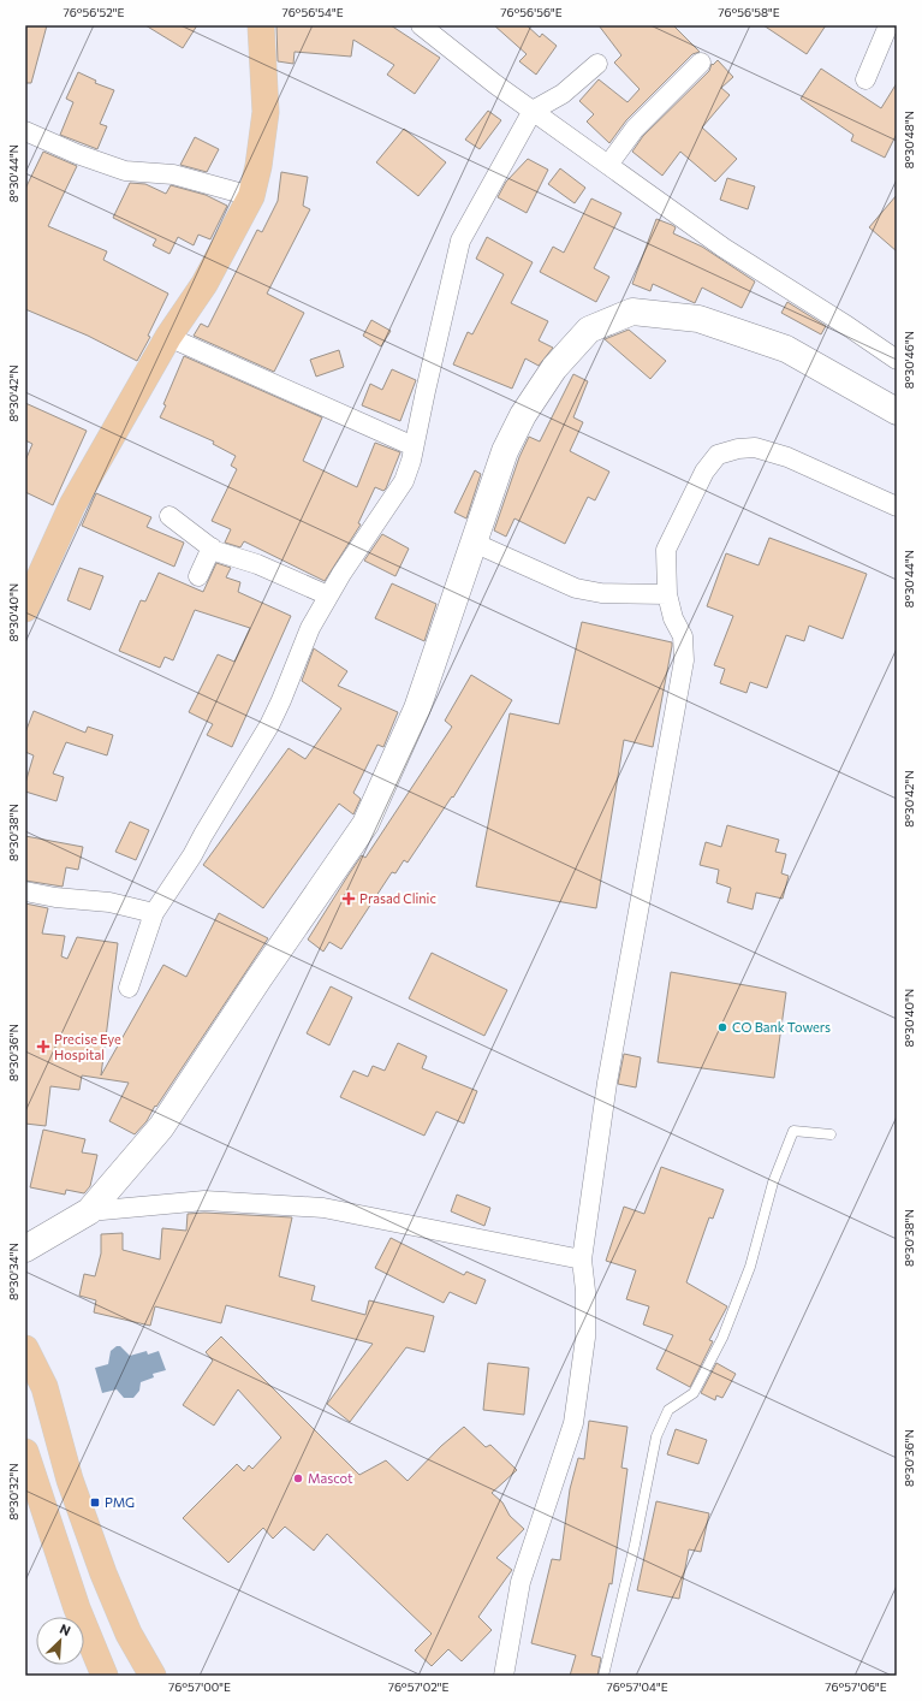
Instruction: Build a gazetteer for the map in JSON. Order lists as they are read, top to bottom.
{
  "places": {
    "health": ["Prasad Clinic", "Precise Eye Hospital"],
    "other": ["CO Bank Towers", "Mascot"],
    "transit": ["PMG"]
  },
  "north": "top right",
  "coordinates": [
    "76°56'52\"E",
    "76°56'54\"E",
    "76°56'56\"E",
    "76°56'58\"E",
    "8°30'48\"N",
    "8°30'44\"N",
    "8°30'46\"N",
    "8°30'42\"N",
    "8°30'40\"N",
    "8°30'38\"N",
    "8°30'36\"N",
    "8°30'34\"N",
    "8°30'32\"N",
    "76°57'00\"E",
    "76°57'02\"E",
    "76°57'04\"E",
    "76°57'06\"E"
  ]
}
